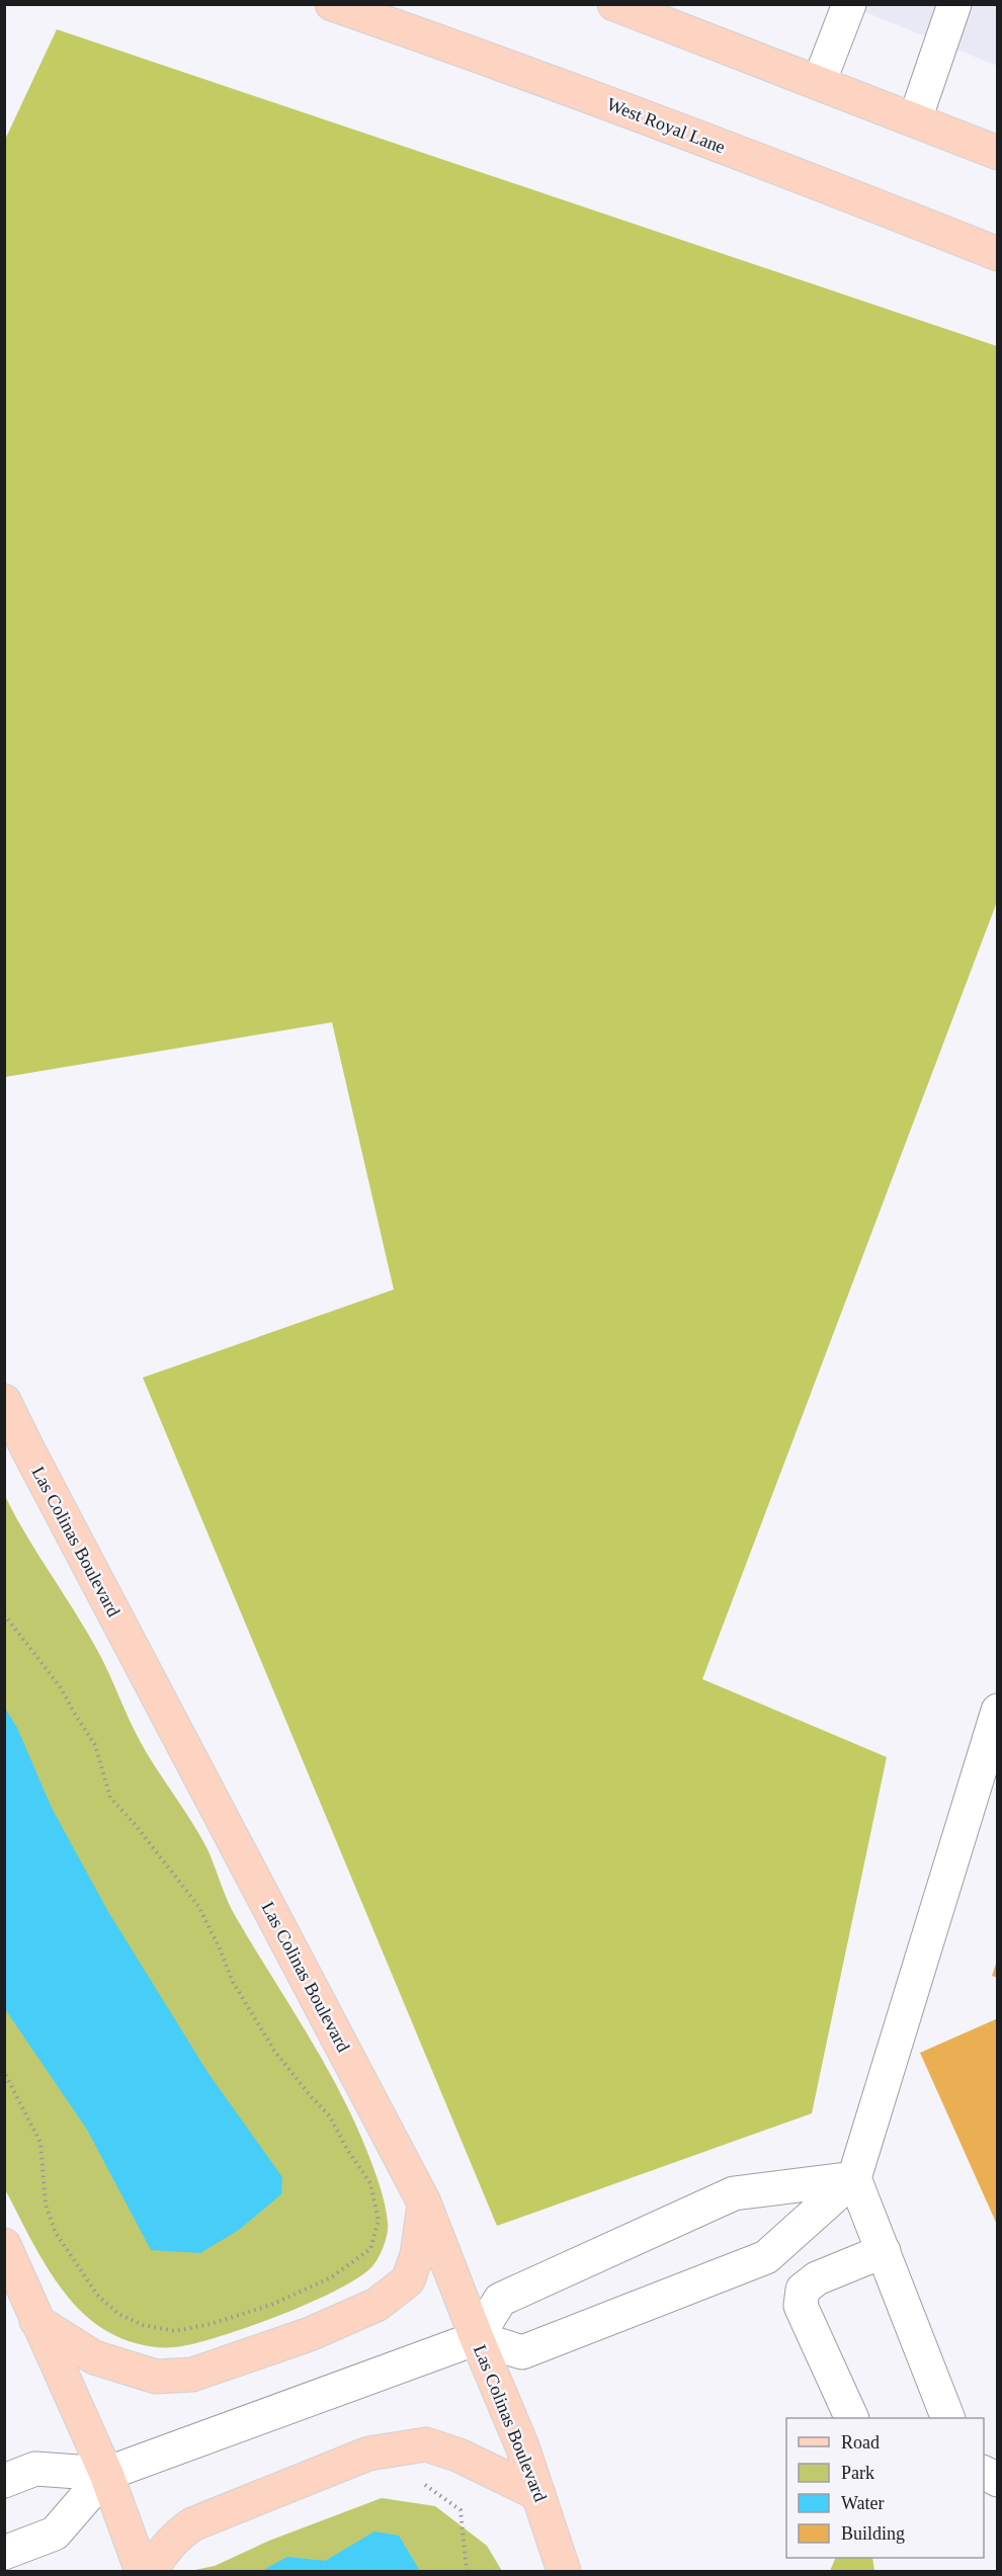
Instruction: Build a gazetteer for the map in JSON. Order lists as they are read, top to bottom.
{
  "streets": {
    "main road": ["West Royal Lane", "Las Colinas Boulevard"]
  },
  "legend": [
    "Road",
    "Park",
    "Water",
    "Building"
  ]
}
